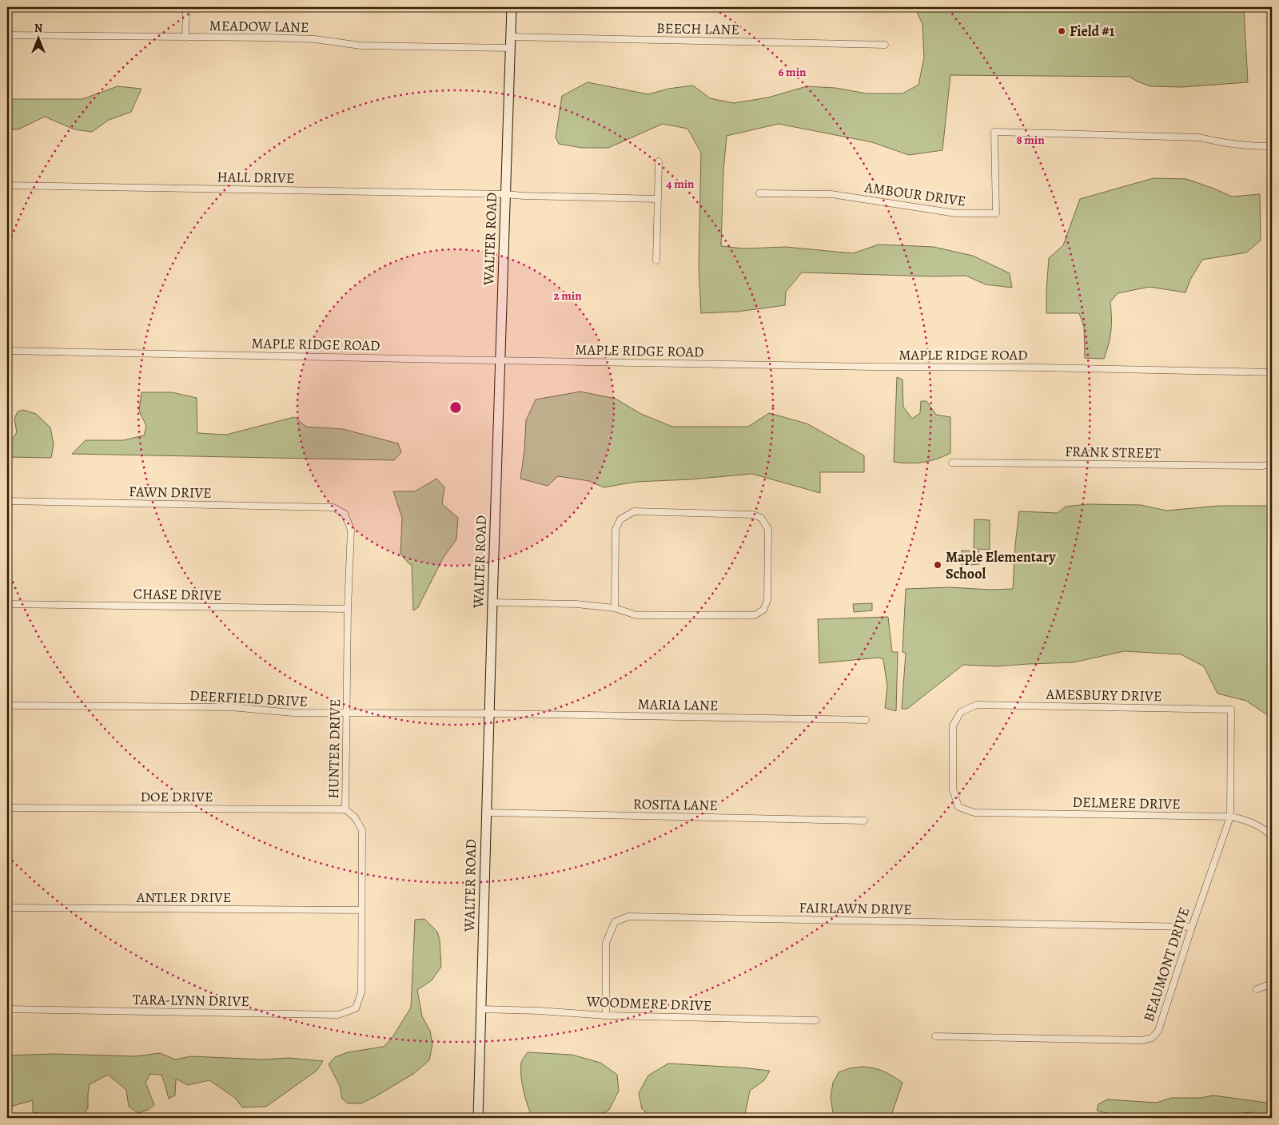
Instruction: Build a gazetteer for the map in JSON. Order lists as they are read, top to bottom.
{
  "streets": {
    "street": [
      "MEADOW LANE",
      "BEECH LANE",
      "HALL DRIVE",
      "AMBOUR DRIVE",
      "WALTER ROAD",
      "MAPLE RIDGE ROAD",
      "FRANK STREET",
      "FAWN DRIVE",
      "CHASE DRIVE",
      "AMESBURY DRIVE",
      "DEERFIELD DRIVE",
      "MARIA LANE",
      "HUNTER DRIVE",
      "DOE DRIVE",
      "DELMERE DRIVE",
      "ROSITA LANE",
      "ANTLER DRIVE",
      "FAIRLAWN DRIVE",
      "BEAUMONT DRIVE",
      "TARA-LYNN DRIVE",
      "WOODMERE DRIVE"
    ]
  },
  "crossings": [
    ["MEADOW LANE", "WALTER ROAD"],
    ["BEECH LANE", "WALTER ROAD"],
    ["HALL DRIVE", "WALTER ROAD"],
    ["WALTER ROAD", "MAPLE RIDGE ROAD"],
    ["WALTER ROAD", "DEERFIELD DRIVE"],
    ["WALTER ROAD", "MARIA LANE"],
    ["WALTER ROAD", "ROSITA LANE"],
    ["WALTER ROAD", "WOODMERE DRIVE"],
    ["FAWN DRIVE", "HUNTER DRIVE"],
    ["CHASE DRIVE", "HUNTER DRIVE"],
    ["AMESBURY DRIVE", "DELMERE DRIVE"],
    ["AMESBURY DRIVE", "BEAUMONT DRIVE"],
    ["DEERFIELD DRIVE", "MARIA LANE"],
    ["DEERFIELD DRIVE", "HUNTER DRIVE"],
    ["HUNTER DRIVE", "DOE DRIVE"],
    ["HUNTER DRIVE", "ANTLER DRIVE"],
    ["HUNTER DRIVE", "TARA-LYNN DRIVE"],
    ["DELMERE DRIVE", "BEAUMONT DRIVE"],
    ["FAIRLAWN DRIVE", "BEAUMONT DRIVE"],
    ["FAIRLAWN DRIVE", "WOODMERE DRIVE"]
  ],
  "places": ["Field #1", "Maple Elementary School"],
  "north": "top",
  "rings": [
    "6 min",
    "8 min",
    "4 min",
    "2 min"
  ]
}
